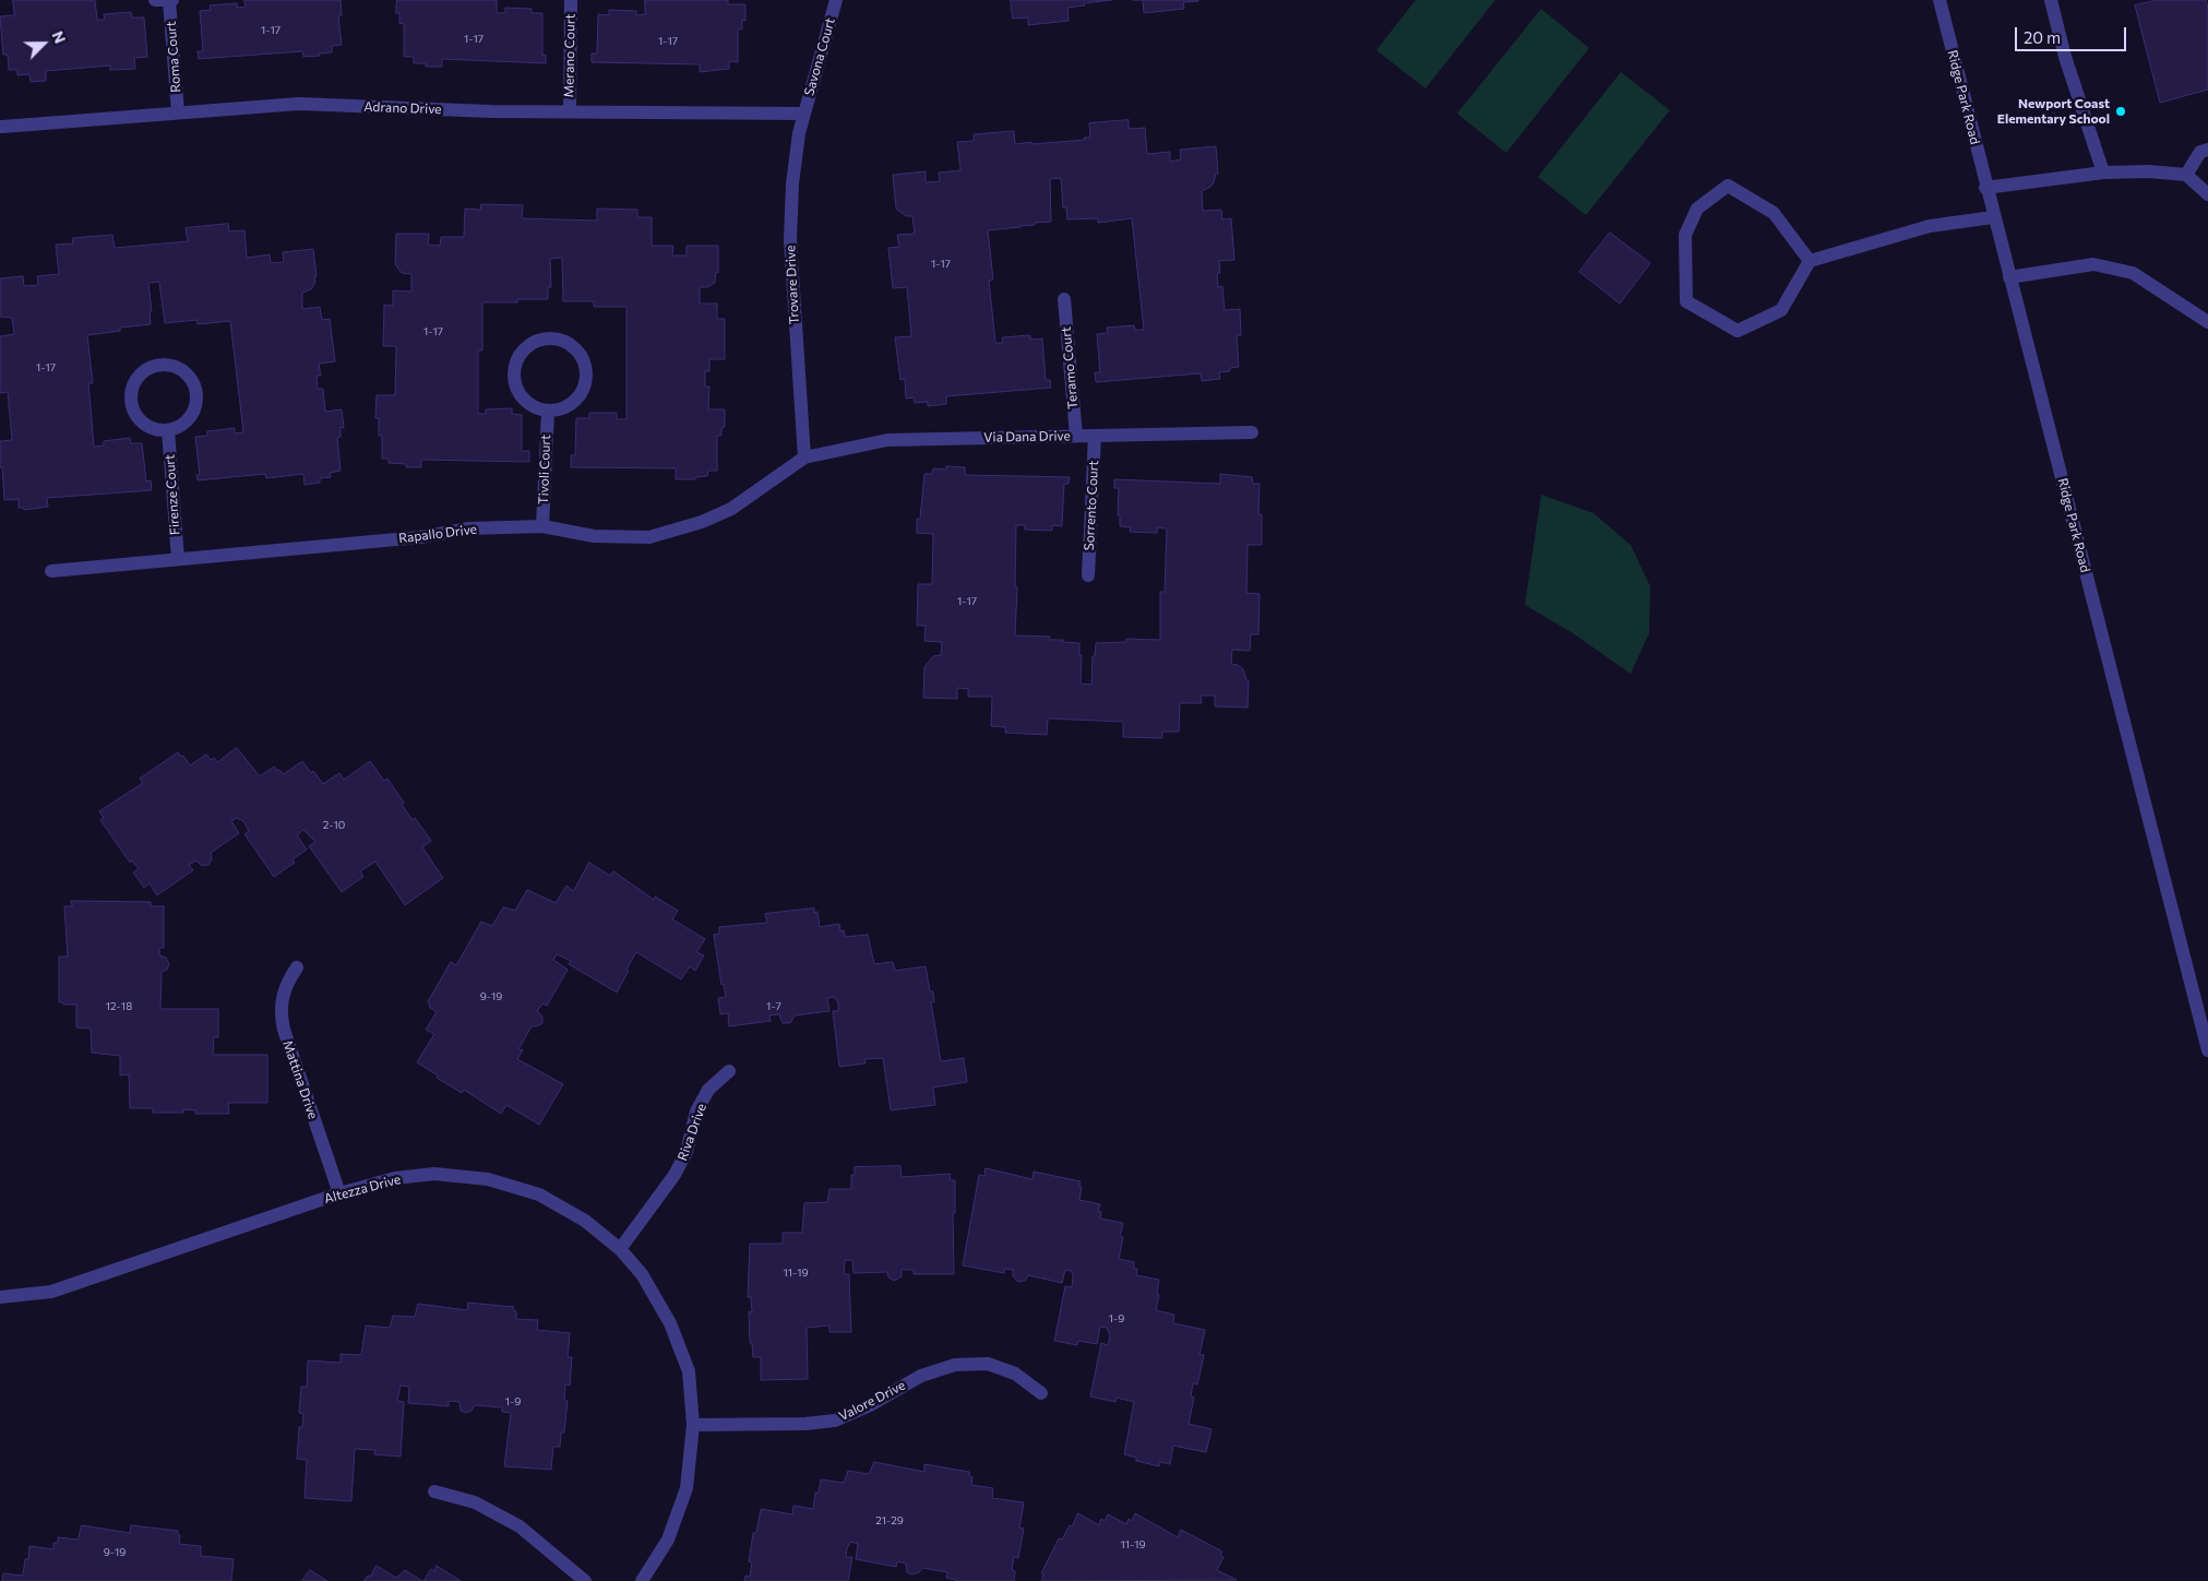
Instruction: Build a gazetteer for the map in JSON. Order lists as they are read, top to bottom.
{
  "streets": {
    "street": [
      "Merano Court",
      "Roma Court",
      "Savona Court",
      "Ridge Park Road",
      "Adrano Drive",
      "Trovare Drive",
      "Teramo Court",
      "Via Dana Drive",
      "Tivoli Court",
      "Firenze Court",
      "Sorrento Court",
      "Rapallo Drive",
      "Mattina Drive",
      "Riva Drive",
      "Altezza Drive",
      "Valore Drive"
    ]
  },
  "crossings": [
    ["Merano Court", "Adrano Drive"],
    ["Roma Court", "Adrano Drive"],
    ["Savona Court", "Adrano Drive"],
    ["Savona Court", "Trovare Drive"],
    ["Adrano Drive", "Trovare Drive"],
    ["Trovare Drive", "Via Dana Drive"],
    ["Trovare Drive", "Rapallo Drive"],
    ["Teramo Court", "Via Dana Drive"],
    ["Via Dana Drive", "Sorrento Court"],
    ["Via Dana Drive", "Rapallo Drive"],
    ["Tivoli Court", "Rapallo Drive"],
    ["Firenze Court", "Rapallo Drive"],
    ["Mattina Drive", "Altezza Drive"],
    ["Riva Drive", "Altezza Drive"],
    ["Altezza Drive", "Valore Drive"]
  ],
  "places": ["Newport Coast Elementary School"],
  "house_numbers": [
    "1-17",
    "1-17",
    "1-17",
    "1-17",
    "1-17",
    "1-17",
    "1-17",
    "2-10",
    "9-19",
    "12-18",
    "1-7",
    "11-19",
    "1-9",
    "1-9",
    "21-29",
    "11-19",
    "9-19"
  ],
  "scale_bar": "20 m",
  "north": "top right"
}
